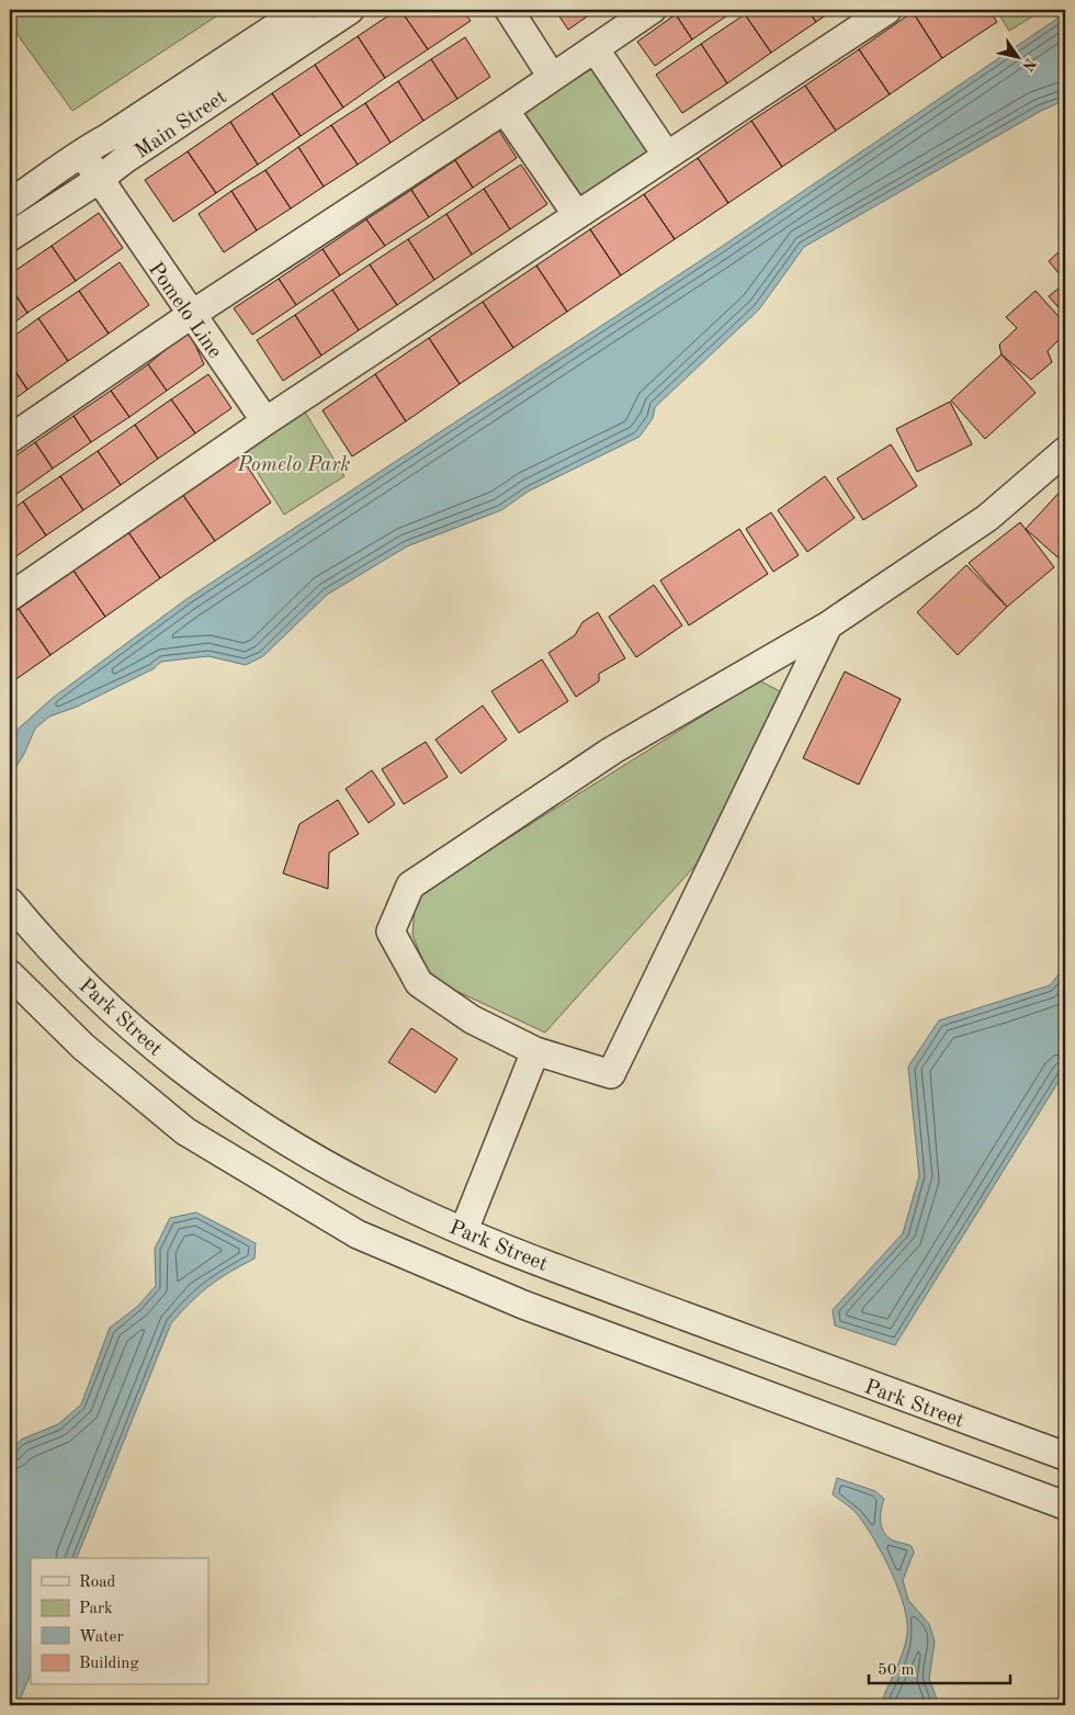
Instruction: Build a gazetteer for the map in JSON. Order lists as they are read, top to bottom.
{
  "streets": {
    "street": ["Main Street", "Pomelo Line", "Park Street"]
  },
  "crossings": [
    ["Main Street", "Pomelo Line"]
  ],
  "parks": ["Pomelo Park"],
  "legend": [
    "Road",
    "Park",
    "Water",
    "Building"
  ],
  "scale_bar": "50 m",
  "north": "bottom right"
}
